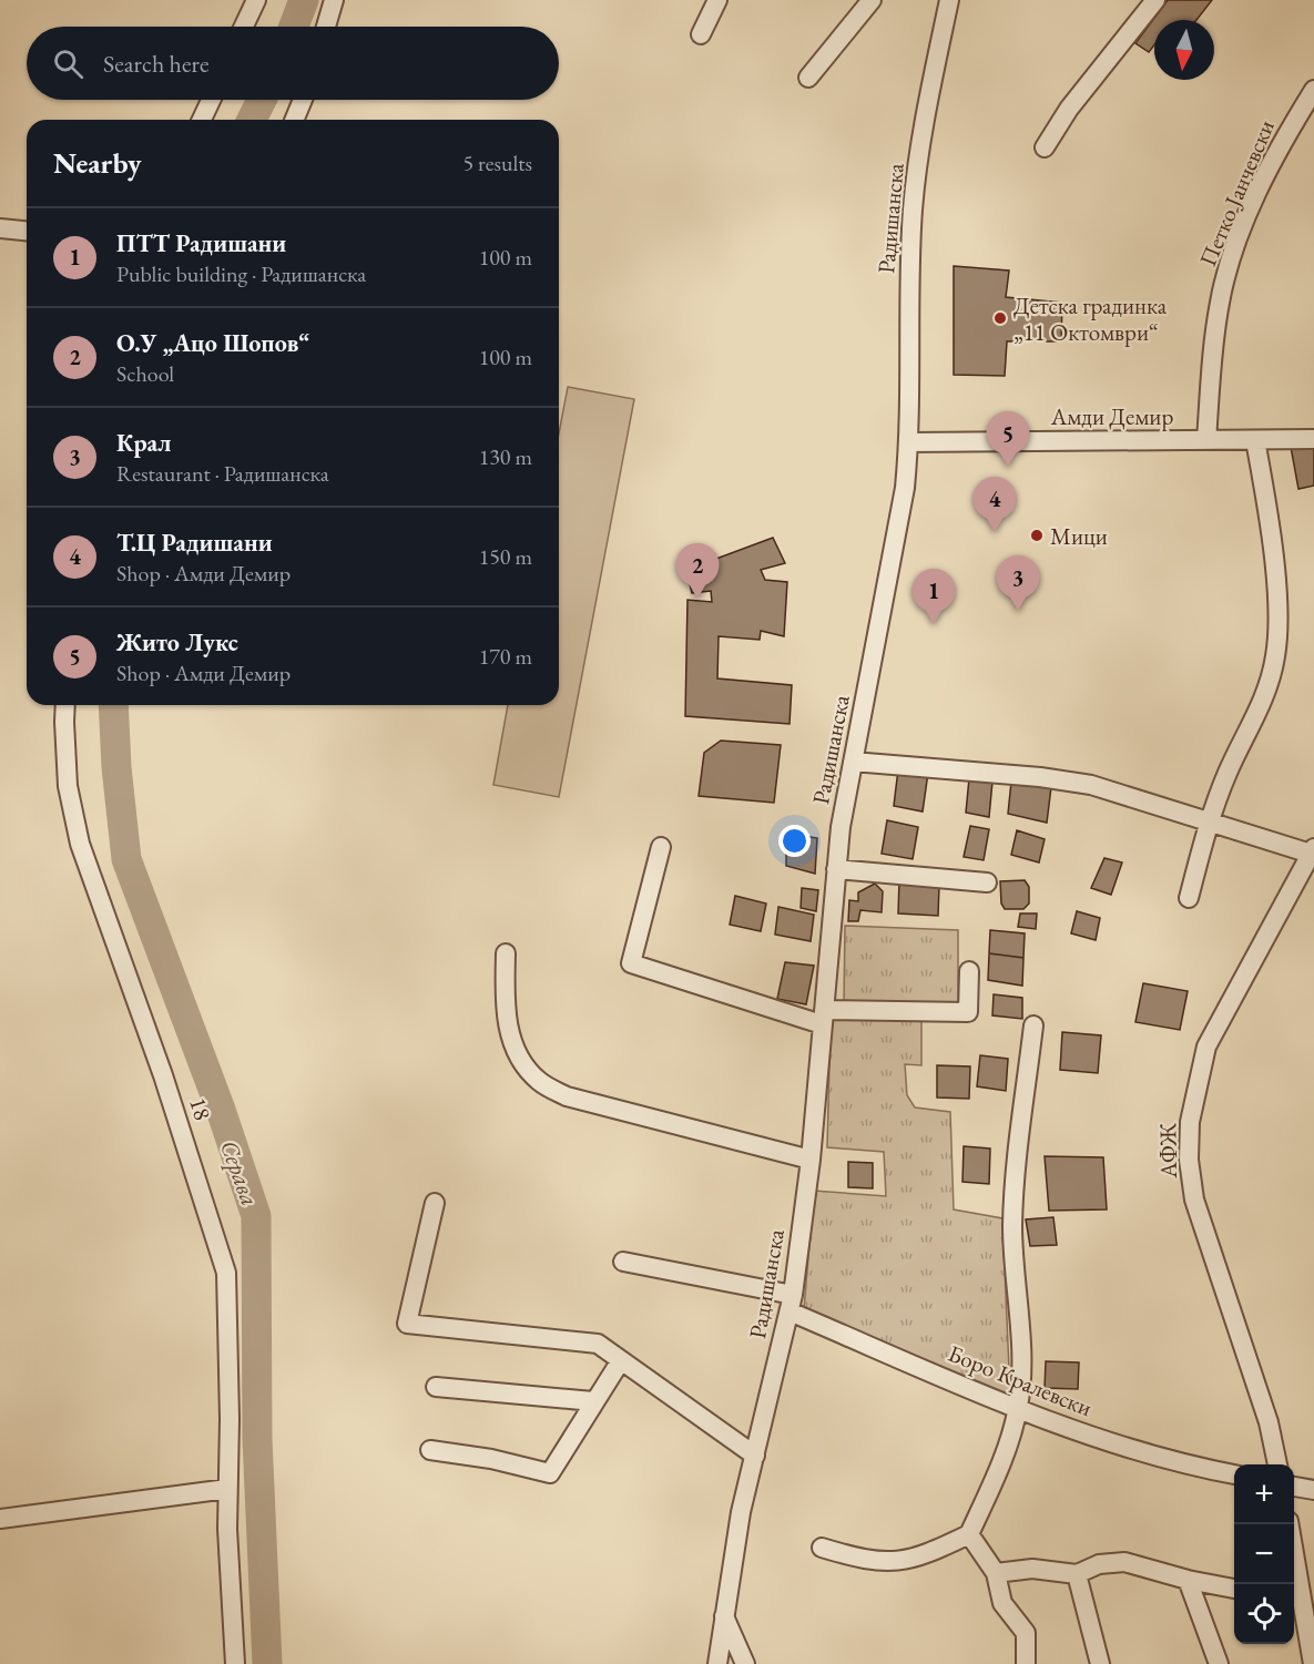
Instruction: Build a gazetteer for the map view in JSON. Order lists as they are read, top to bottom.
{
  "streets": {
    "street": [
      "Петко Јанчевски",
      "Радишанска",
      "Амди Демир",
      "18",
      "АФЖ",
      "Боро Кралевски"
    ]
  },
  "crossings": [
    ["Петко Јанчевски", "Амди Демир"],
    ["Радишанска", "Амди Демир"],
    ["Радишанска", "Боро Кралевски"]
  ],
  "water": ["Серава"],
  "places": ["Детска градинка „11 Октомври“", "Мици"],
  "north": "bottom",
  "page": {
    "search": "Search here",
    "heading": ["Nearby", "5 results"],
    "list": [
      {
        "mark": "1",
        "name": "ПТТ Радишани",
        "note": "Public building · Радишанска",
        "value": "100 m"
      },
      {
        "mark": "2",
        "name": "О.У „Ацо Шопов“",
        "note": "School",
        "value": "100 m"
      },
      {
        "mark": "3",
        "name": "Крал",
        "note": "Restaurant · Радишанска",
        "value": "130 m"
      },
      {
        "mark": "4",
        "name": "Т.Ц Радишани",
        "note": "Shop · Амди Демир",
        "value": "150 m"
      },
      {
        "mark": "5",
        "name": "Жито Лукс",
        "note": "Shop · Амди Демир",
        "value": "170 m"
      }
    ],
    "pins": [
      "5",
      "4",
      "2",
      "3",
      "1"
    ],
    "map_buttons": ["+", "−"]
  }
}
